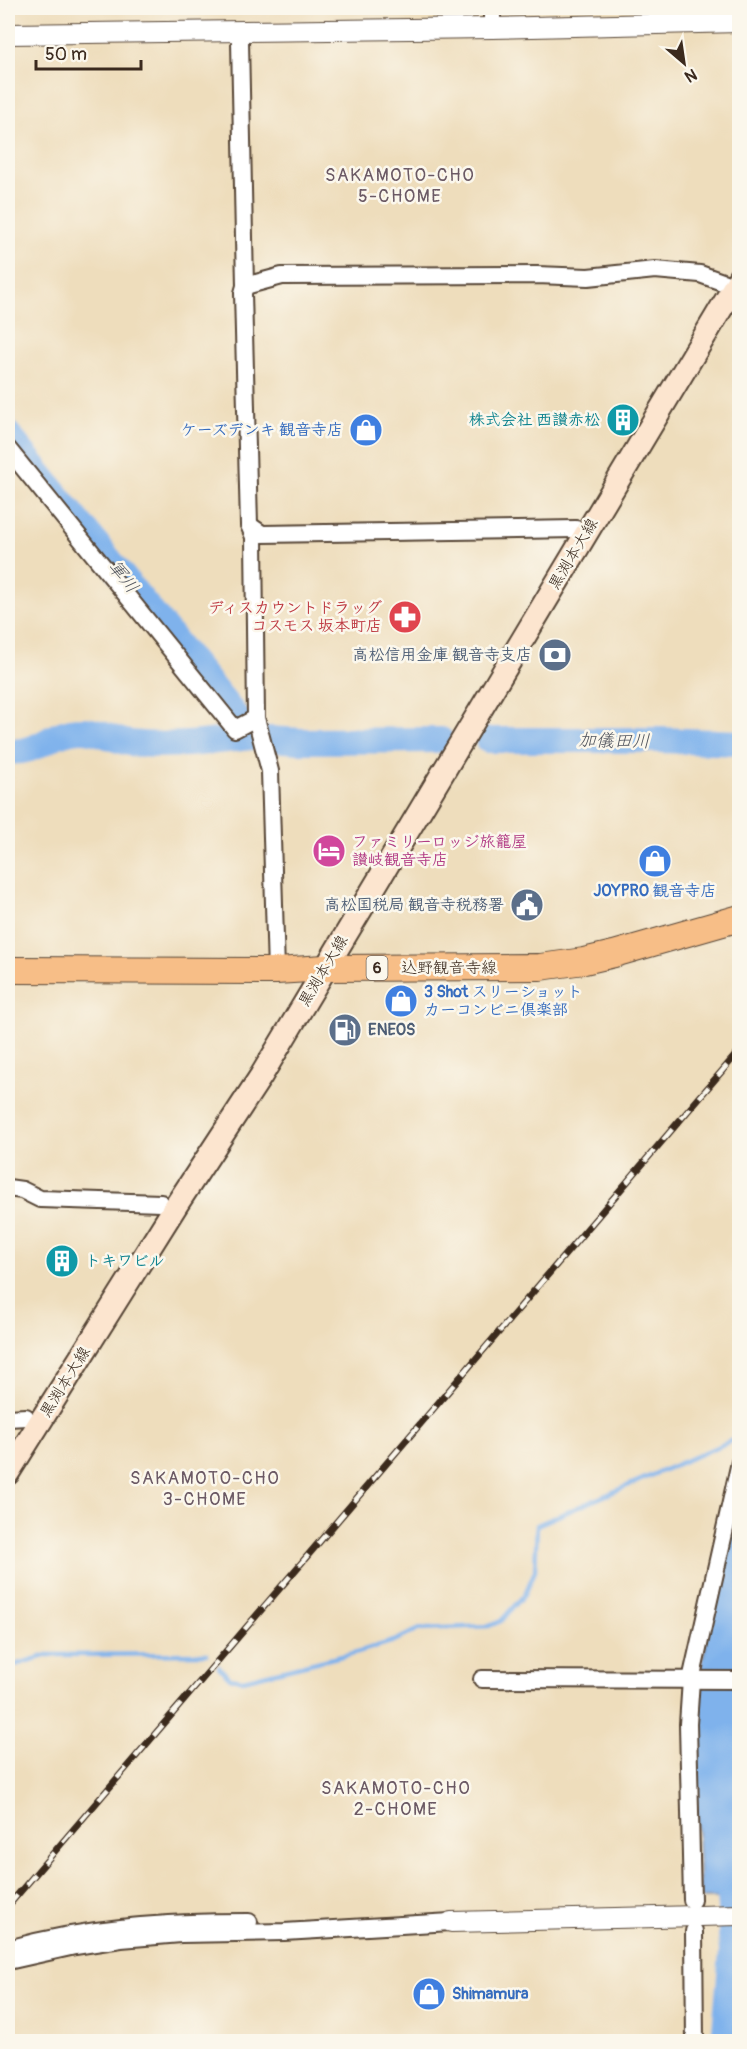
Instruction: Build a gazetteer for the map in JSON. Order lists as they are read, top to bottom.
{
  "streets": {
    "main road": ["黒渕本大線", "6", "込野観音寺線"]
  },
  "crossings": [
    ["黒渕本大線", "込野観音寺線"]
  ],
  "districts": ["SAKAMOTO-CHO 5-CHOME", "SAKAMOTO-CHO 3-CHOME", "SAKAMOTO-CHO 2-CHOME"],
  "water": ["軍川", "加儀田川"],
  "places": {
    "building": ["株式会社 西讃赤松", "トキワビル"],
    "shop": [
      "ケーズデンキ 観音寺店",
      "JOYPRO 観音寺店",
      "3 Shot スリーショット カーコンビニ倶楽部",
      "Shimamura"
    ],
    "pharmacy": ["ディスカウントドラッグ コスモス 坂本町店"],
    "bank": ["高松信用金庫 観音寺支店"],
    "hotel": ["ファミリーロッジ旅籠屋 讃岐観音寺店"],
    "public building": ["高松国税局 観音寺税務署"],
    "fuel station": ["ENEOS"]
  },
  "scale_bar": "50 m",
  "north": "bottom right"
}
